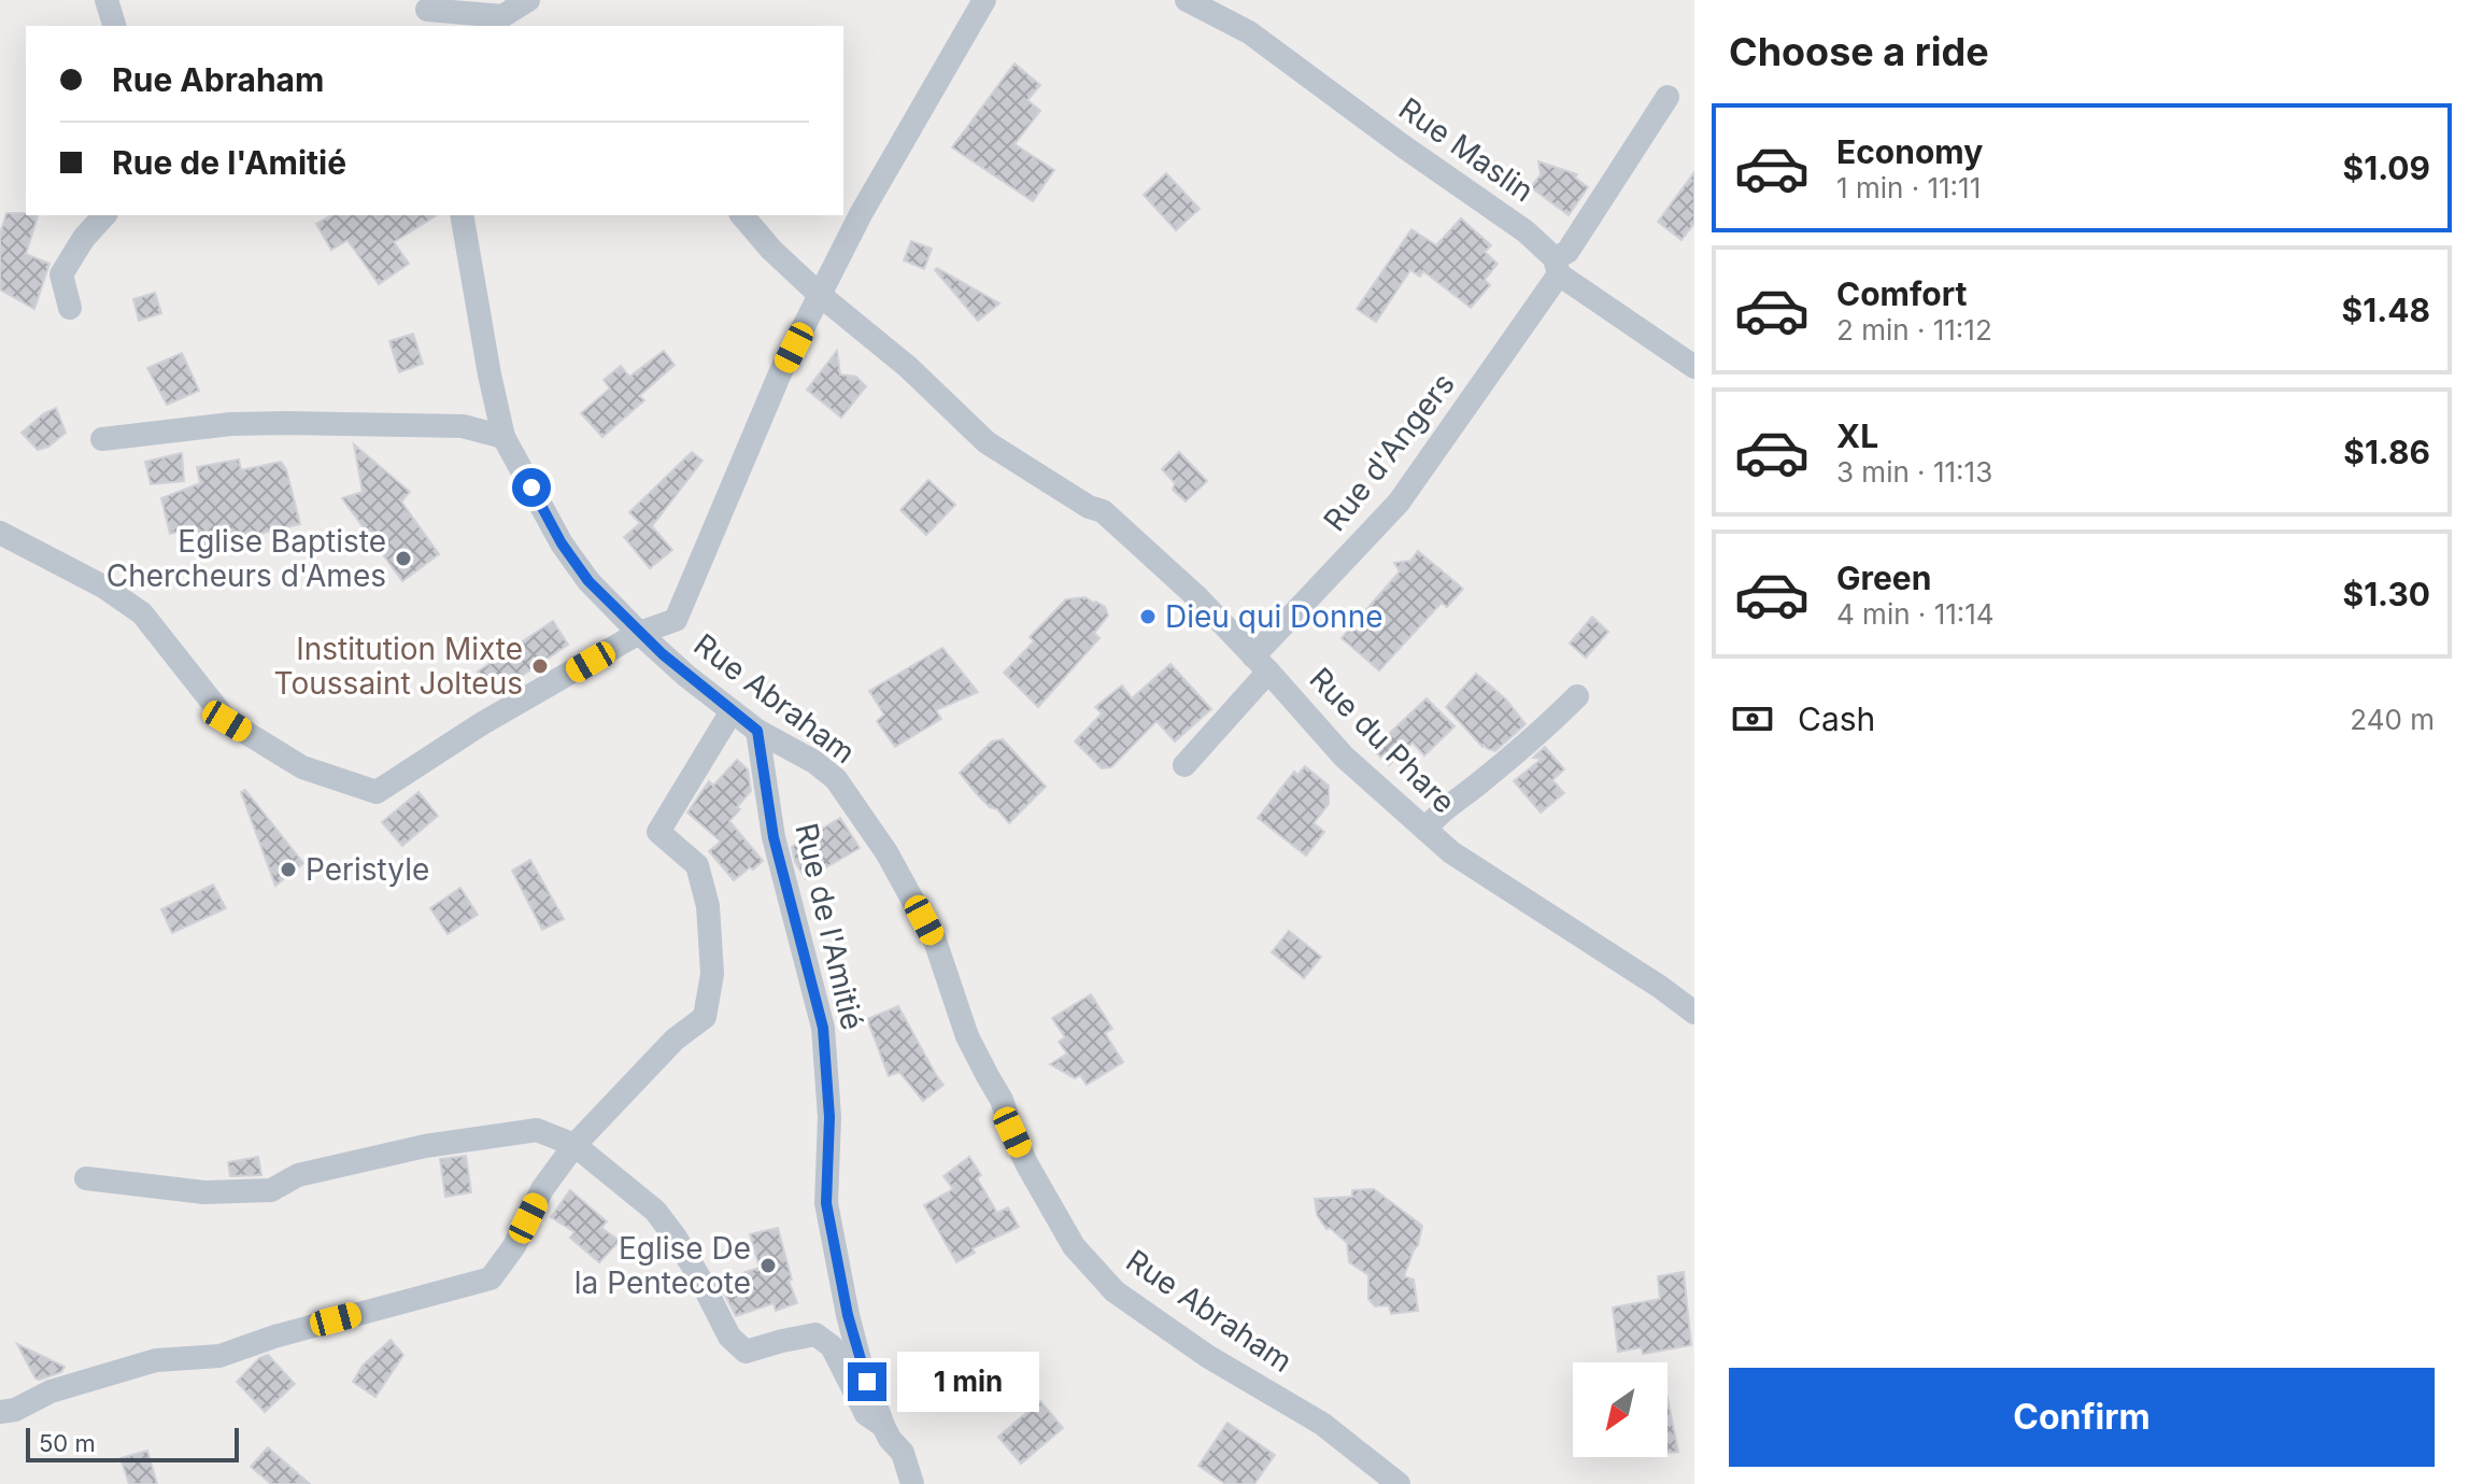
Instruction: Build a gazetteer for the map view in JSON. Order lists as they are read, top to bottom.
{
  "streets": {
    "street": [
      "Rue Maslin",
      "Rue d'Angers",
      "Rue Abraham",
      "Rue du Phare",
      "Rue de l'Amitié"
    ]
  },
  "crossings": [
    ["Rue Maslin", "Rue d'Angers"],
    ["Rue d'Angers", "Rue du Phare"],
    ["Rue Abraham", "Rue de l'Amitié"]
  ],
  "places": [
    "Eglise Baptiste Chercheurs d'Ames",
    "Dieu qui Donne",
    "Institution Mixte Toussaint Jolteus",
    "Peristyle",
    "Eglise De la Pentecote"
  ],
  "scale_bar": "50 m",
  "north": "bottom left",
  "page": {
    "heading": "Choose a ride",
    "banner": ["Rue Abraham", "Rue de l'Amitié"],
    "list": [
      {
        "name": "Economy",
        "note": "1 min · 11:11",
        "value": "$1.09"
      },
      {
        "name": "Comfort",
        "note": "2 min · 11:12",
        "value": "$1.48"
      },
      {
        "name": "XL",
        "note": "3 min · 11:13",
        "value": "$1.86"
      },
      {
        "name": "Green",
        "note": "4 min · 11:14",
        "value": "$1.30"
      }
    ],
    "pay": ["Cash", "240 m"],
    "buttons": "Confirm",
    "bubble": "1 min",
    "scale": "50 m"
  }
}
